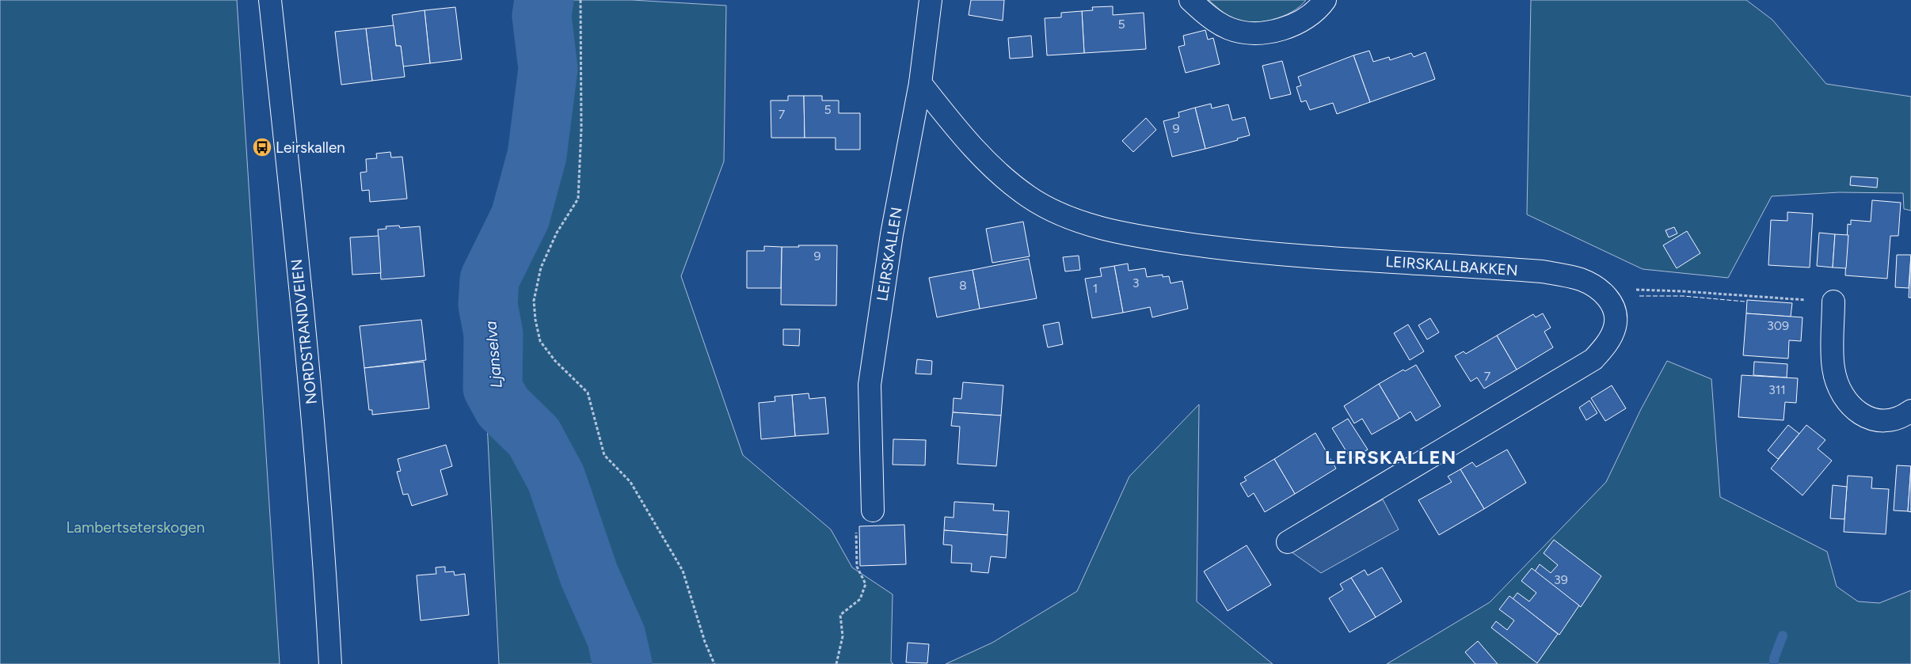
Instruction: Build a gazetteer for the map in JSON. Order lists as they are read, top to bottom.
{
  "streets": {
    "street": ["LEIRSKALLEN", "LEIRSKALLBAKKEN", "NORDSTRANDVEIEN"]
  },
  "crossings": [
    ["LEIRSKALLEN", "LEIRSKALLBAKKEN"]
  ],
  "districts": ["LEIRSKALLEN"],
  "water": ["Ljanselva"],
  "parks": ["Lambertseterskogen"],
  "places": {
    "bus stop": ["Leirskallen"]
  },
  "house_numbers": [
    "5",
    "5",
    "7",
    "9",
    "9",
    "3",
    "8",
    "1",
    "309",
    "7",
    "311",
    "39"
  ]
}
